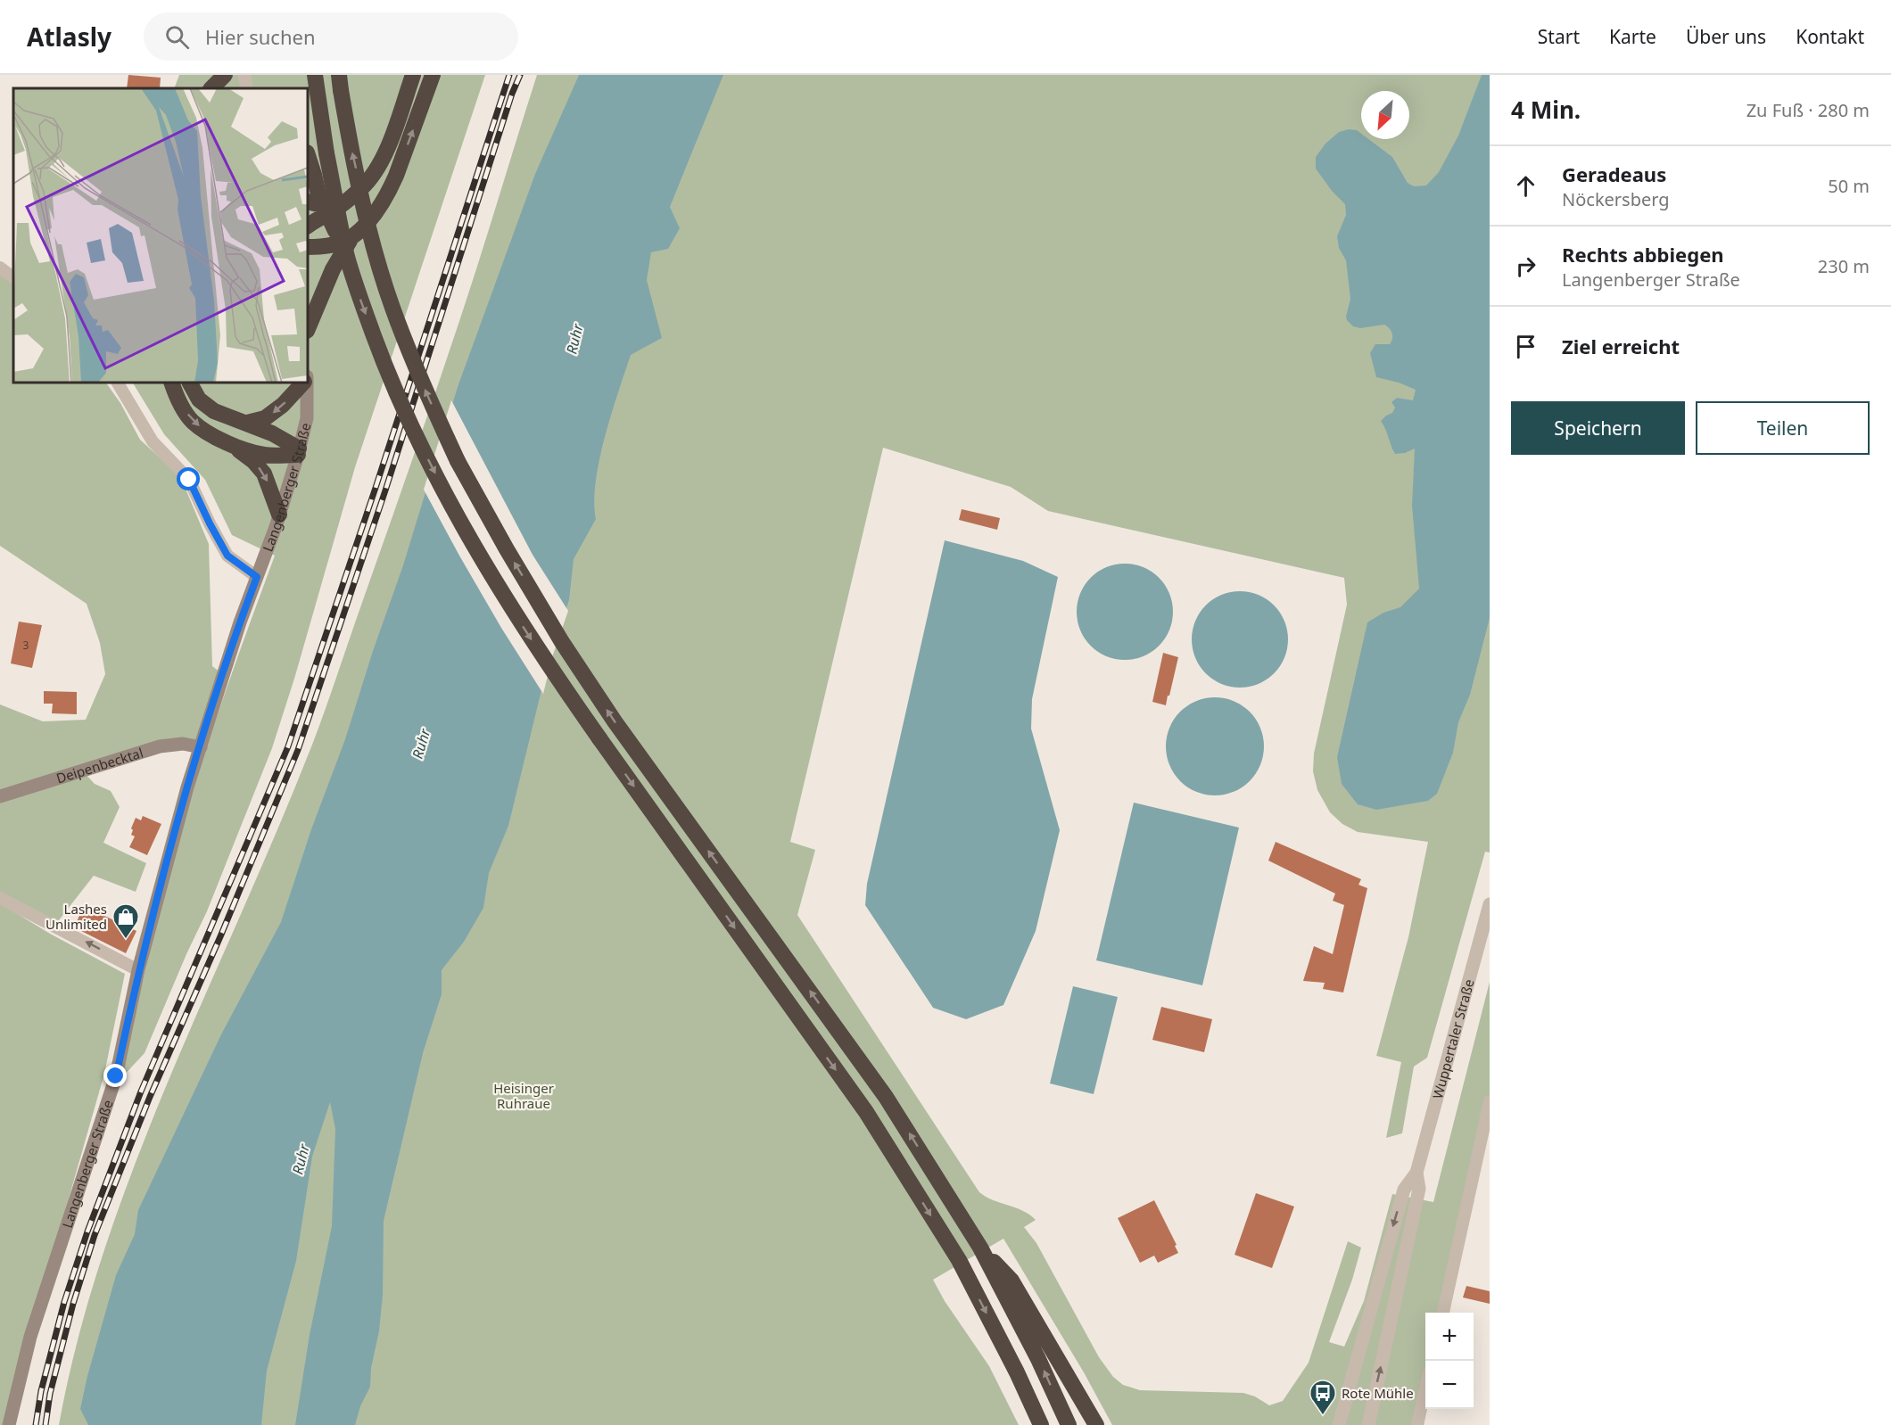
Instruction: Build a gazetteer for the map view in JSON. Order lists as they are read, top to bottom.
{
  "streets": {
    "main road": ["Langenberger Straße", "Deipenbecktal"],
    "street": ["Wuppertaler Straße"]
  },
  "crossings": [
    ["Langenberger Straße", "Deipenbecktal"]
  ],
  "water": ["Ruhr"],
  "parks": ["Heisinger Ruhraue"],
  "places": {
    "shop": ["Lashes Unlimited"],
    "bus stop": ["Rote Mühle"]
  },
  "house_numbers": ["3"],
  "north": "bottom left",
  "page": {
    "header": "Atlasly",
    "search": "Hier suchen",
    "nav": [
      "Start",
      "Karte",
      "Über uns",
      "Kontakt"
    ],
    "heading": ["4 Min.", "Zu Fuß · 280 m"],
    "list": [
      ["Geradeaus", "Nöckersberg", "50 m"],
      ["Rechts abbiegen", "Langenberger Straße", "230 m"],
      "Ziel erreicht"
    ],
    "buttons": ["Speichern", "Teilen"],
    "map_buttons": ["+", "−"]
  }
}
